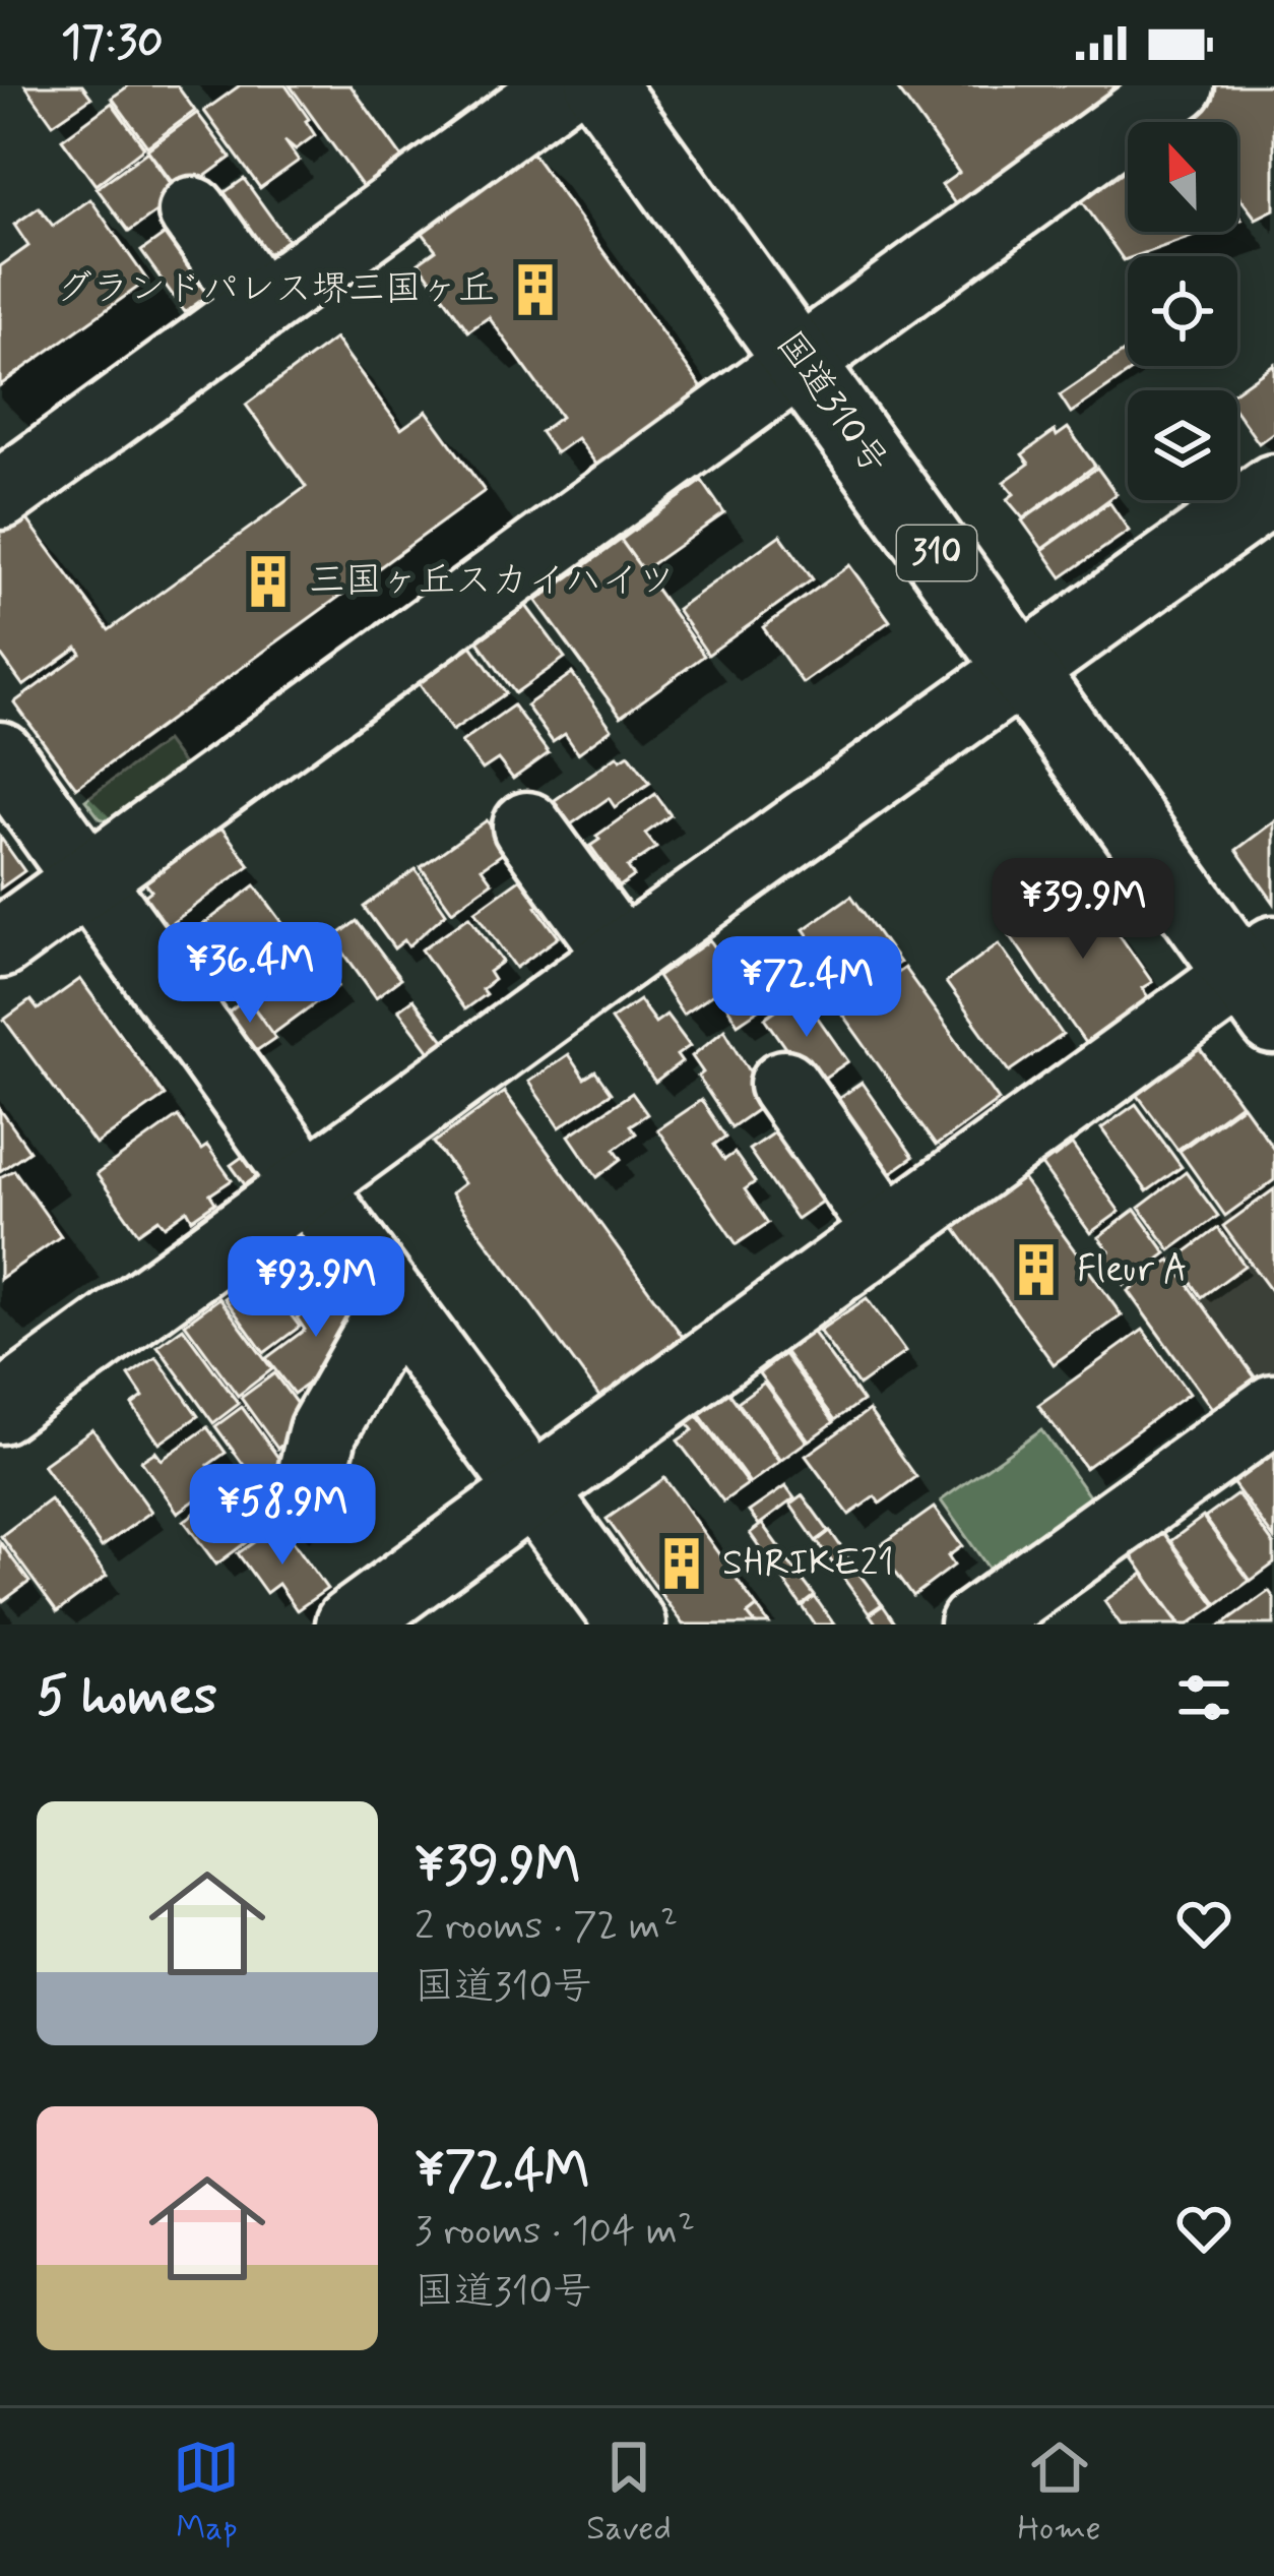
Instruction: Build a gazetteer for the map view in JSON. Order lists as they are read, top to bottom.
{
  "streets": {
    "main road": ["国道310号", "310"]
  },
  "places": {
    "building": [
      "グランドパレス堺三国ヶ丘",
      "三国ヶ丘スカイハイツ",
      "Fleur A",
      "SHRIKE21"
    ]
  },
  "north": "top",
  "page": {
    "status": "17:30",
    "price": [
      "¥39.9M",
      "¥36.4M",
      "¥72.4M",
      "¥93.9M",
      "¥58.9M"
    ],
    "heading": "5 homes",
    "list": [
      {
        "name": "¥39.9M",
        "note": "2 rooms · 72 m² · 国道310号"
      },
      {
        "name": "¥72.4M",
        "note": "3 rooms · 104 m² · 国道310号"
      }
    ],
    "tabs": ["Map", "Saved", "Home"]
  }
}
